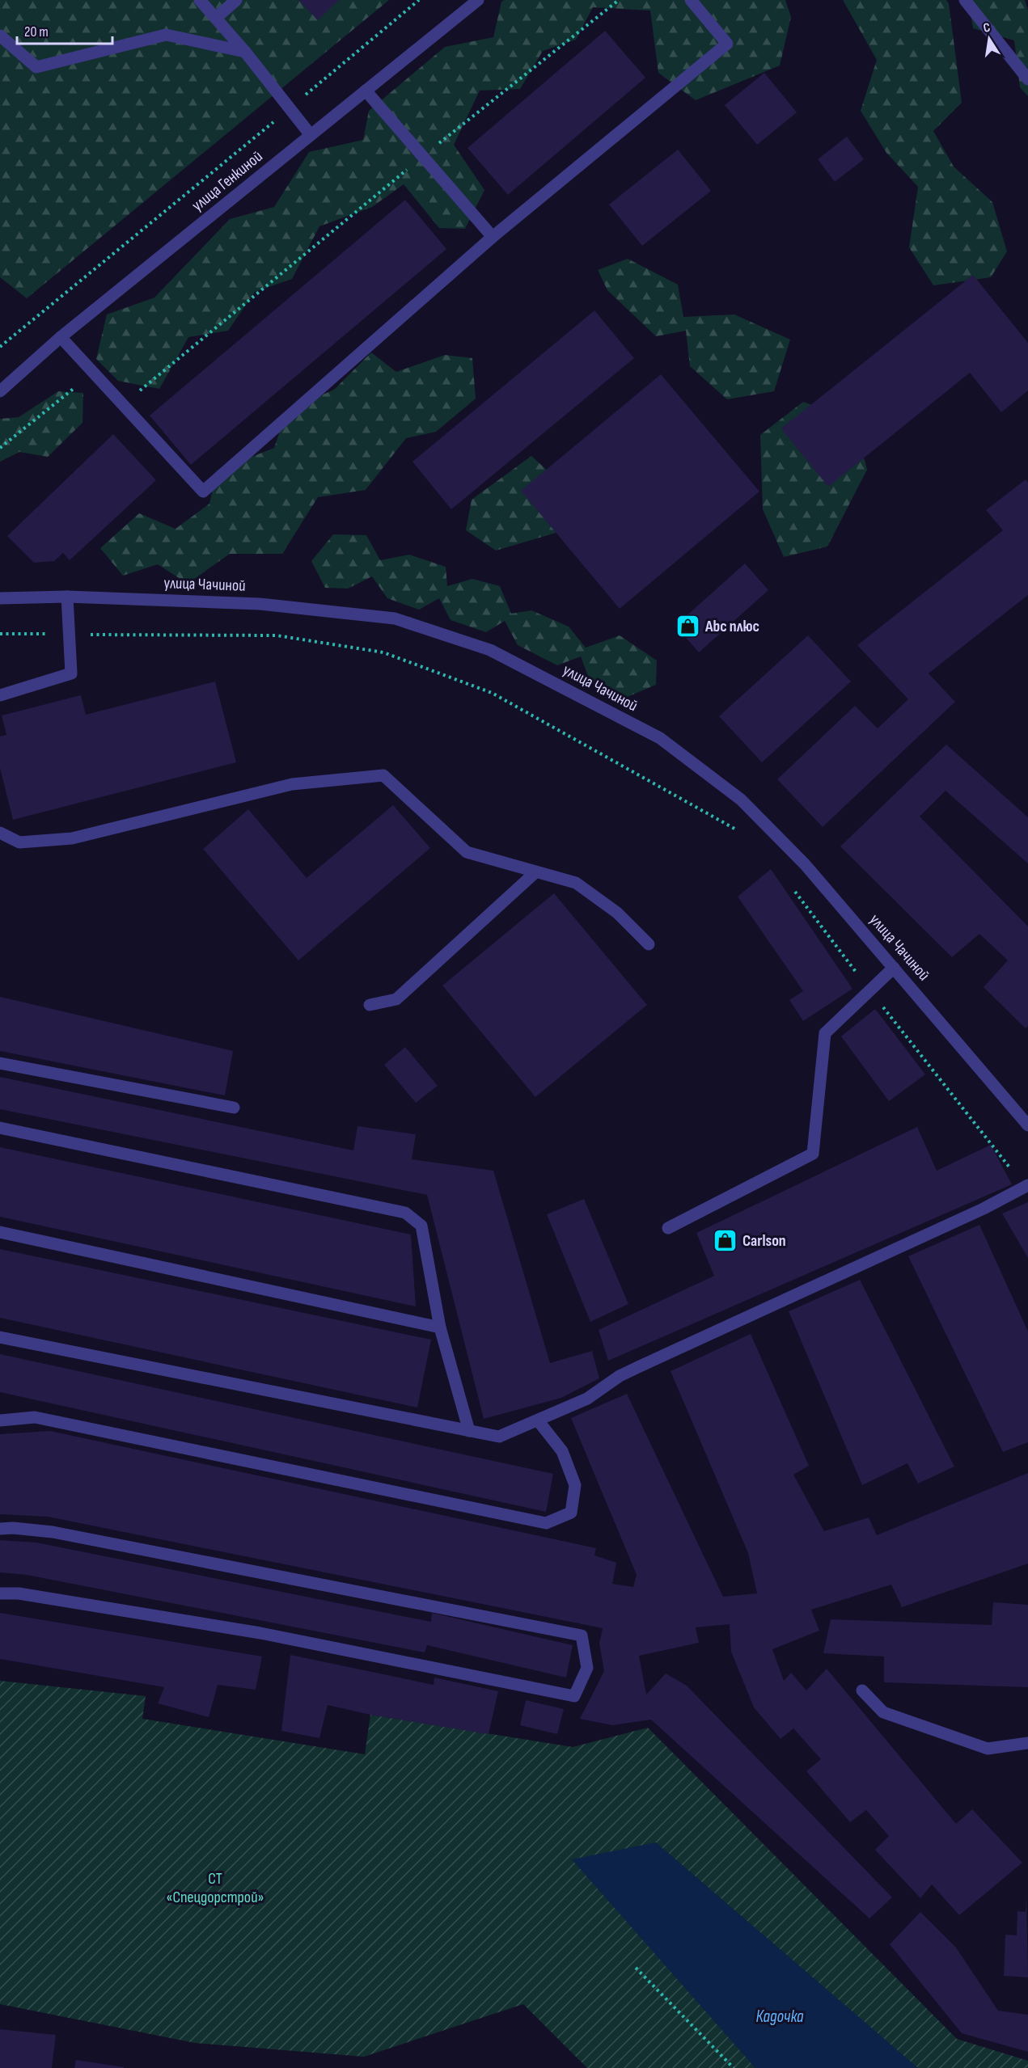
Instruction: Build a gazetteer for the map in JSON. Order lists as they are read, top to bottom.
{
  "streets": {
    "street": ["улица Генкиной", "улица Чачиной"]
  },
  "water": ["Кадочка"],
  "parks": ["СТ «Спецдорстрой»"],
  "places": {
    "shop": ["Аbc плюс", "Carlson"]
  },
  "scale_bar": "20 m",
  "north": "top"
}
